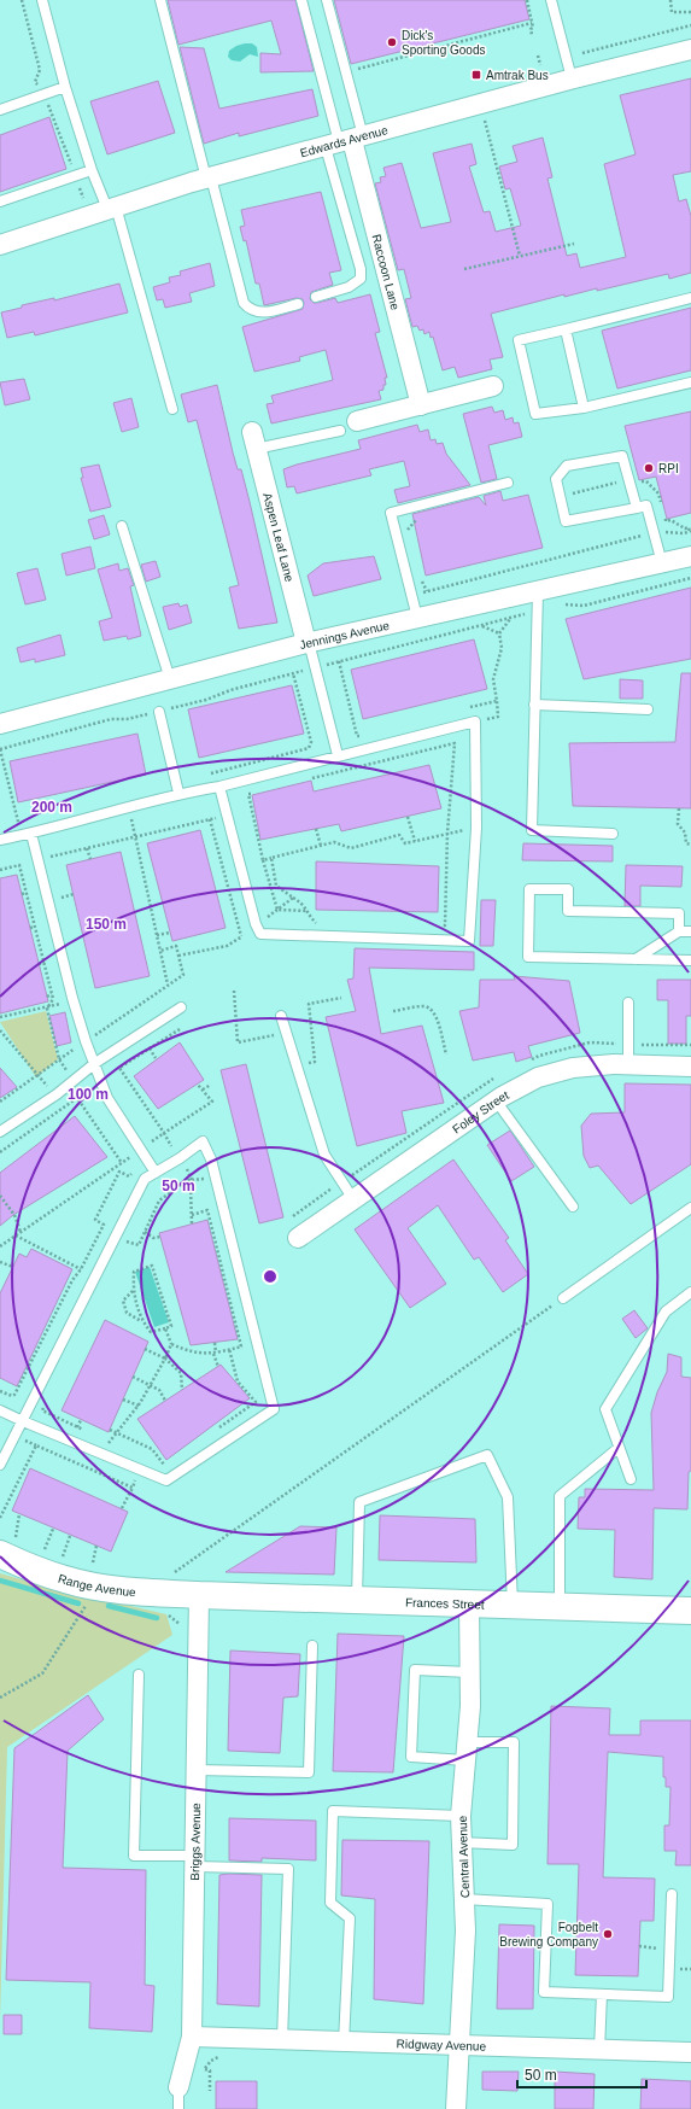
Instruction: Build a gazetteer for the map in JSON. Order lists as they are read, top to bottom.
{
  "streets": {
    "street": [
      "Edwards Avenue",
      "Raccoon Lane",
      "Aspen Leaf Lane",
      "Jennings Avenue",
      "Foley Street",
      "Range Avenue",
      "Frances Street",
      "Briggs Avenue",
      "Central Avenue",
      "Ridgway Avenue"
    ]
  },
  "crossings": [
    ["Edwards Avenue", "Raccoon Lane"],
    ["Aspen Leaf Lane", "Jennings Avenue"],
    ["Range Avenue", "Frances Street"],
    ["Range Avenue", "Briggs Avenue"],
    ["Frances Street", "Briggs Avenue"],
    ["Frances Street", "Central Avenue"],
    ["Briggs Avenue", "Ridgway Avenue"],
    ["Central Avenue", "Ridgway Avenue"]
  ],
  "places": {
    "other": ["Dick's Sporting Goods", "RPI", "Fogbelt Brewing Company"],
    "transit": ["Amtrak Bus"]
  },
  "scale_bar": "50 m",
  "rings": [
    "200 m",
    "150 m",
    "100 m",
    "50 m"
  ]
}
